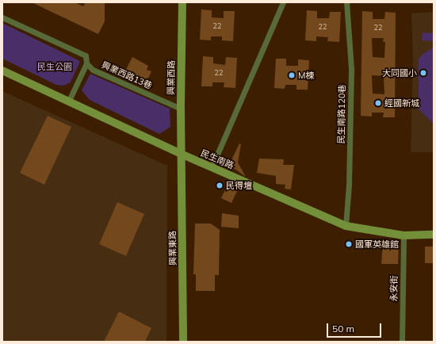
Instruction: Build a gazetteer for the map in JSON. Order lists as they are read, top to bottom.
{
  "streets": {
    "main road": ["興業西路", "民生南路", "興業東路"],
    "street": ["興業西路13巷", "民生南路120巷", "永安街"]
  },
  "crossings": [
    ["興業西路13巷", "興業西路"],
    ["興業西路", "民生南路"],
    ["興業西路", "興業東路"],
    ["民生南路120巷", "民生南路"],
    ["民生南路", "興業東路"],
    ["民生南路", "永安街"]
  ],
  "parks": ["民生公園"],
  "places": [
    "大同國小",
    "M棟",
    "經國新城",
    "民得壇",
    "國軍英雄館"
  ],
  "house_numbers": [
    "22",
    "22",
    "22",
    "22"
  ],
  "scale_bar": "50 m"
}
